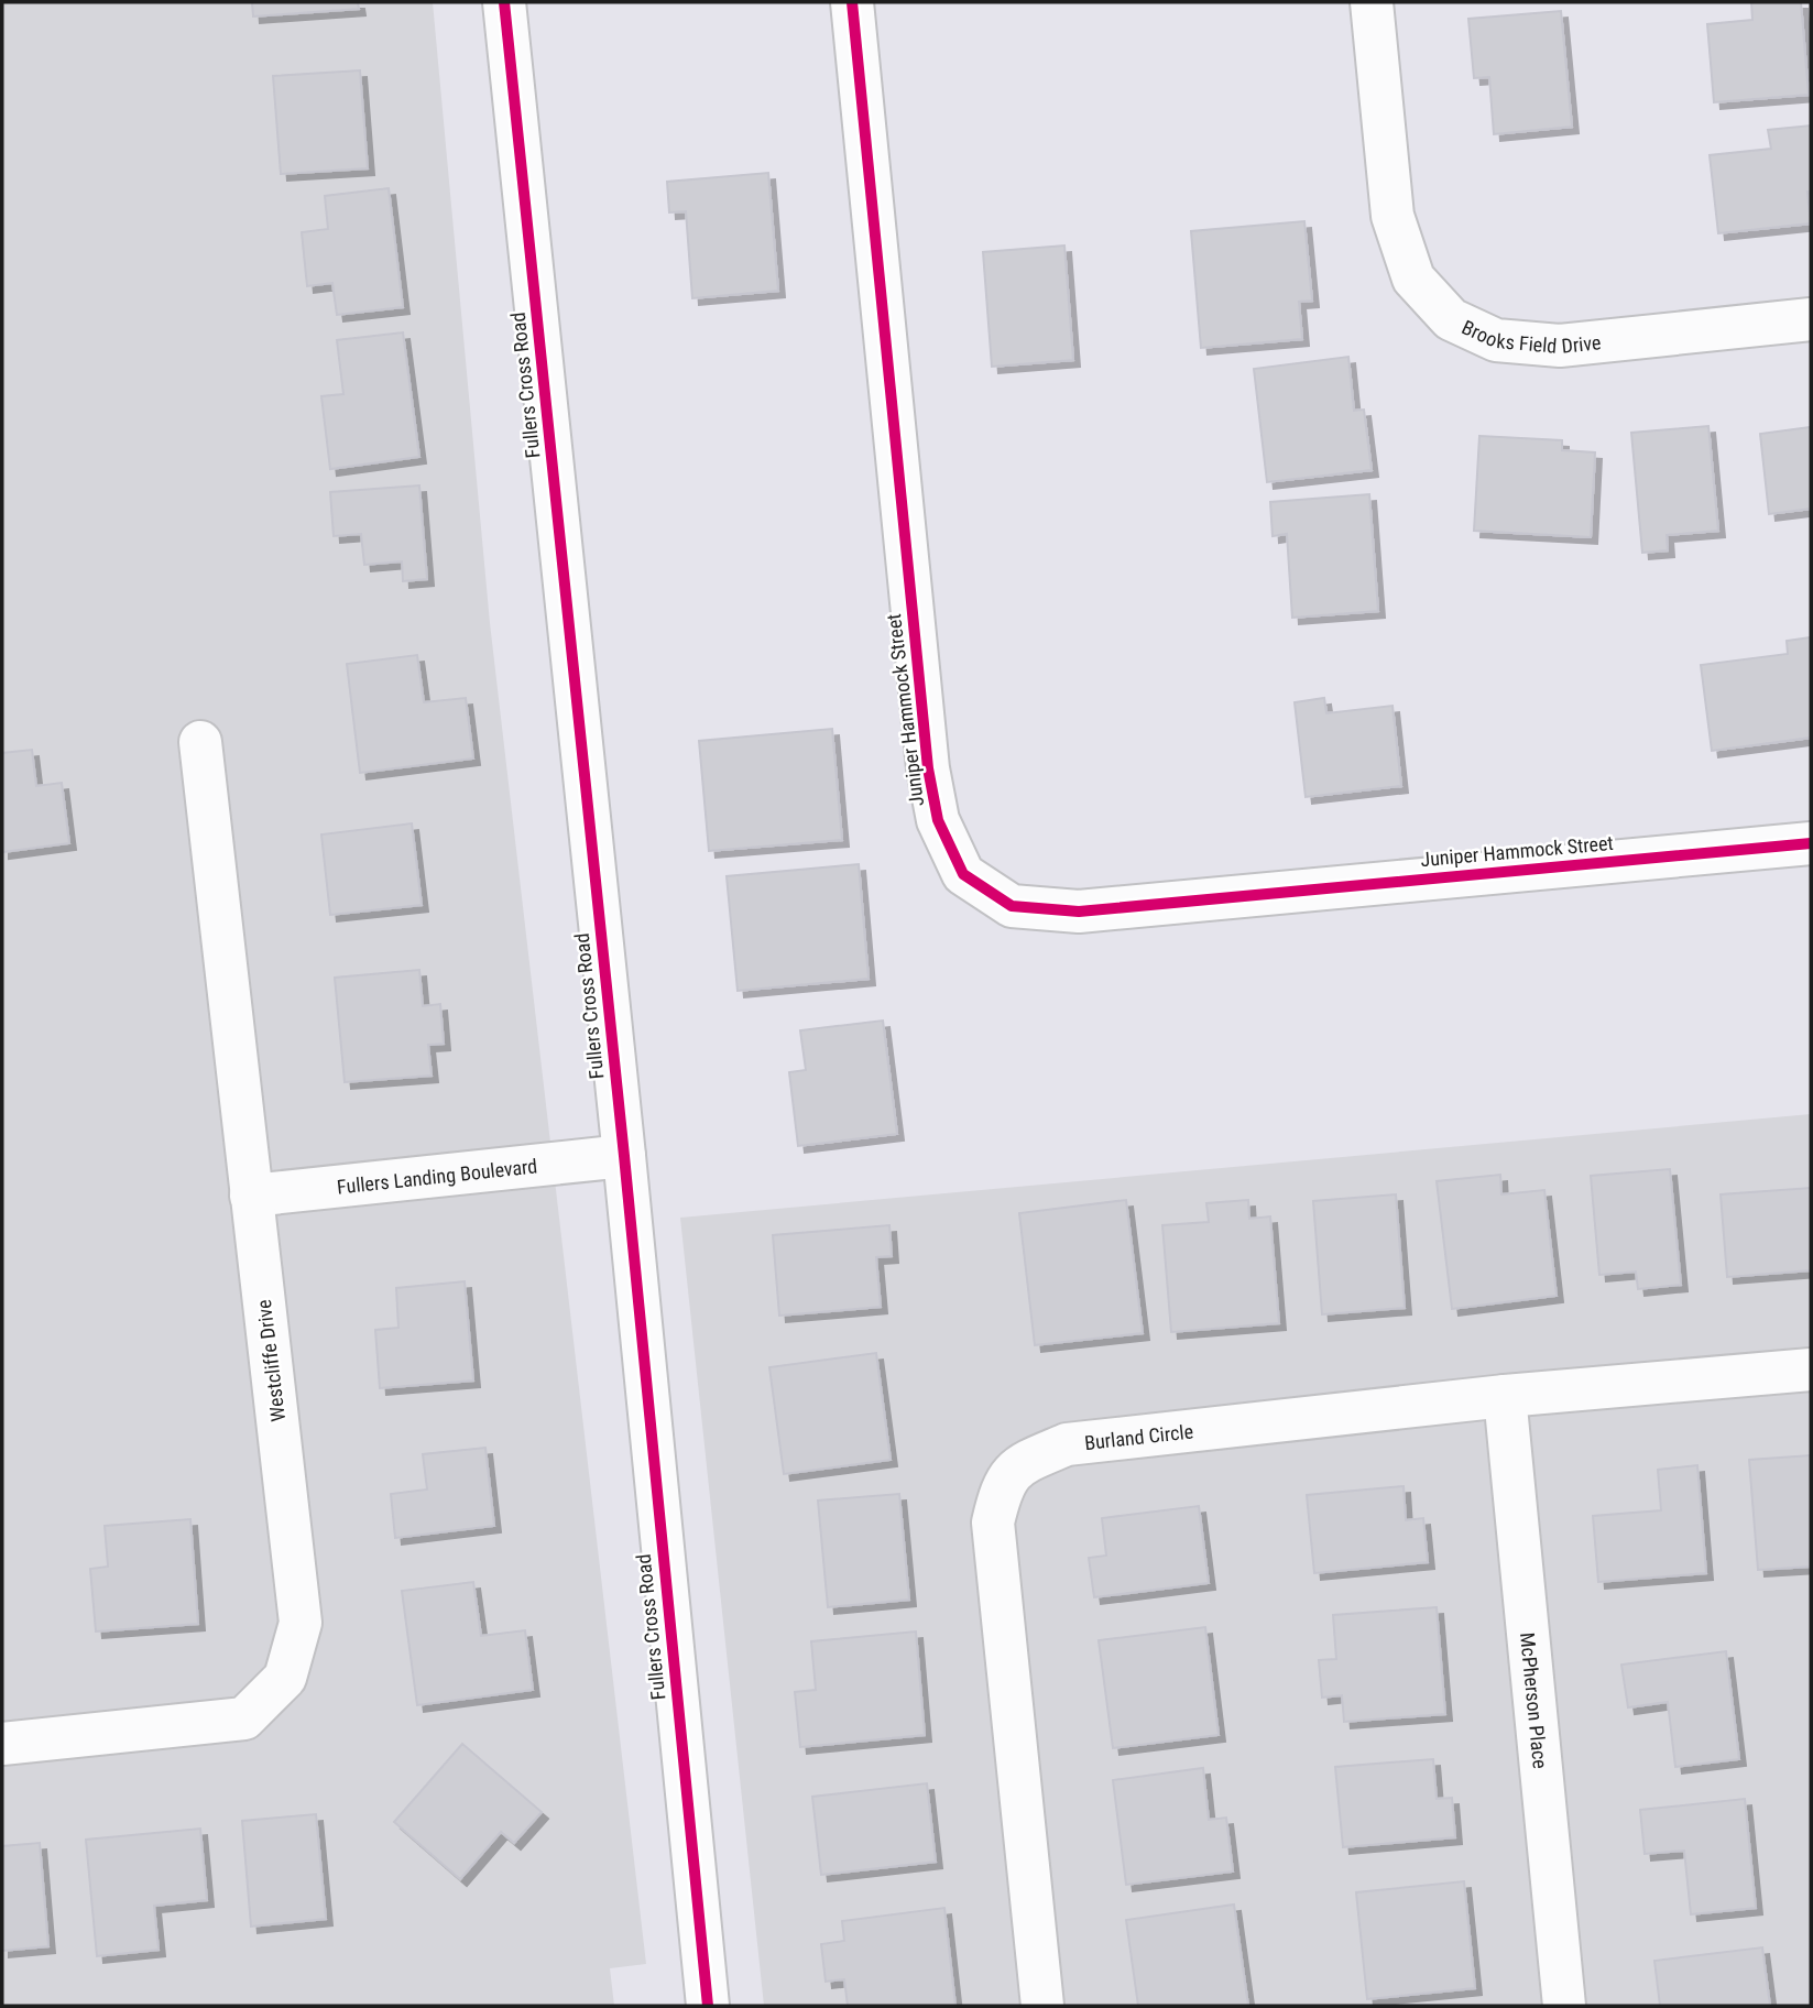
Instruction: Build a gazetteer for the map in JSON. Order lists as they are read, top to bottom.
{
  "streets": {
    "street": [
      "Brooks Field Drive",
      "Fullers Cross Road",
      "Juniper Hammock Street",
      "Fullers Landing Boulevard",
      "Westcliffe Drive",
      "Burland Circle",
      "McPherson Place"
    ]
  },
  "crossings": [
    ["Fullers Cross Road", "Fullers Landing Boulevard"],
    ["Fullers Landing Boulevard", "Westcliffe Drive"],
    ["Burland Circle", "McPherson Place"]
  ]
}
